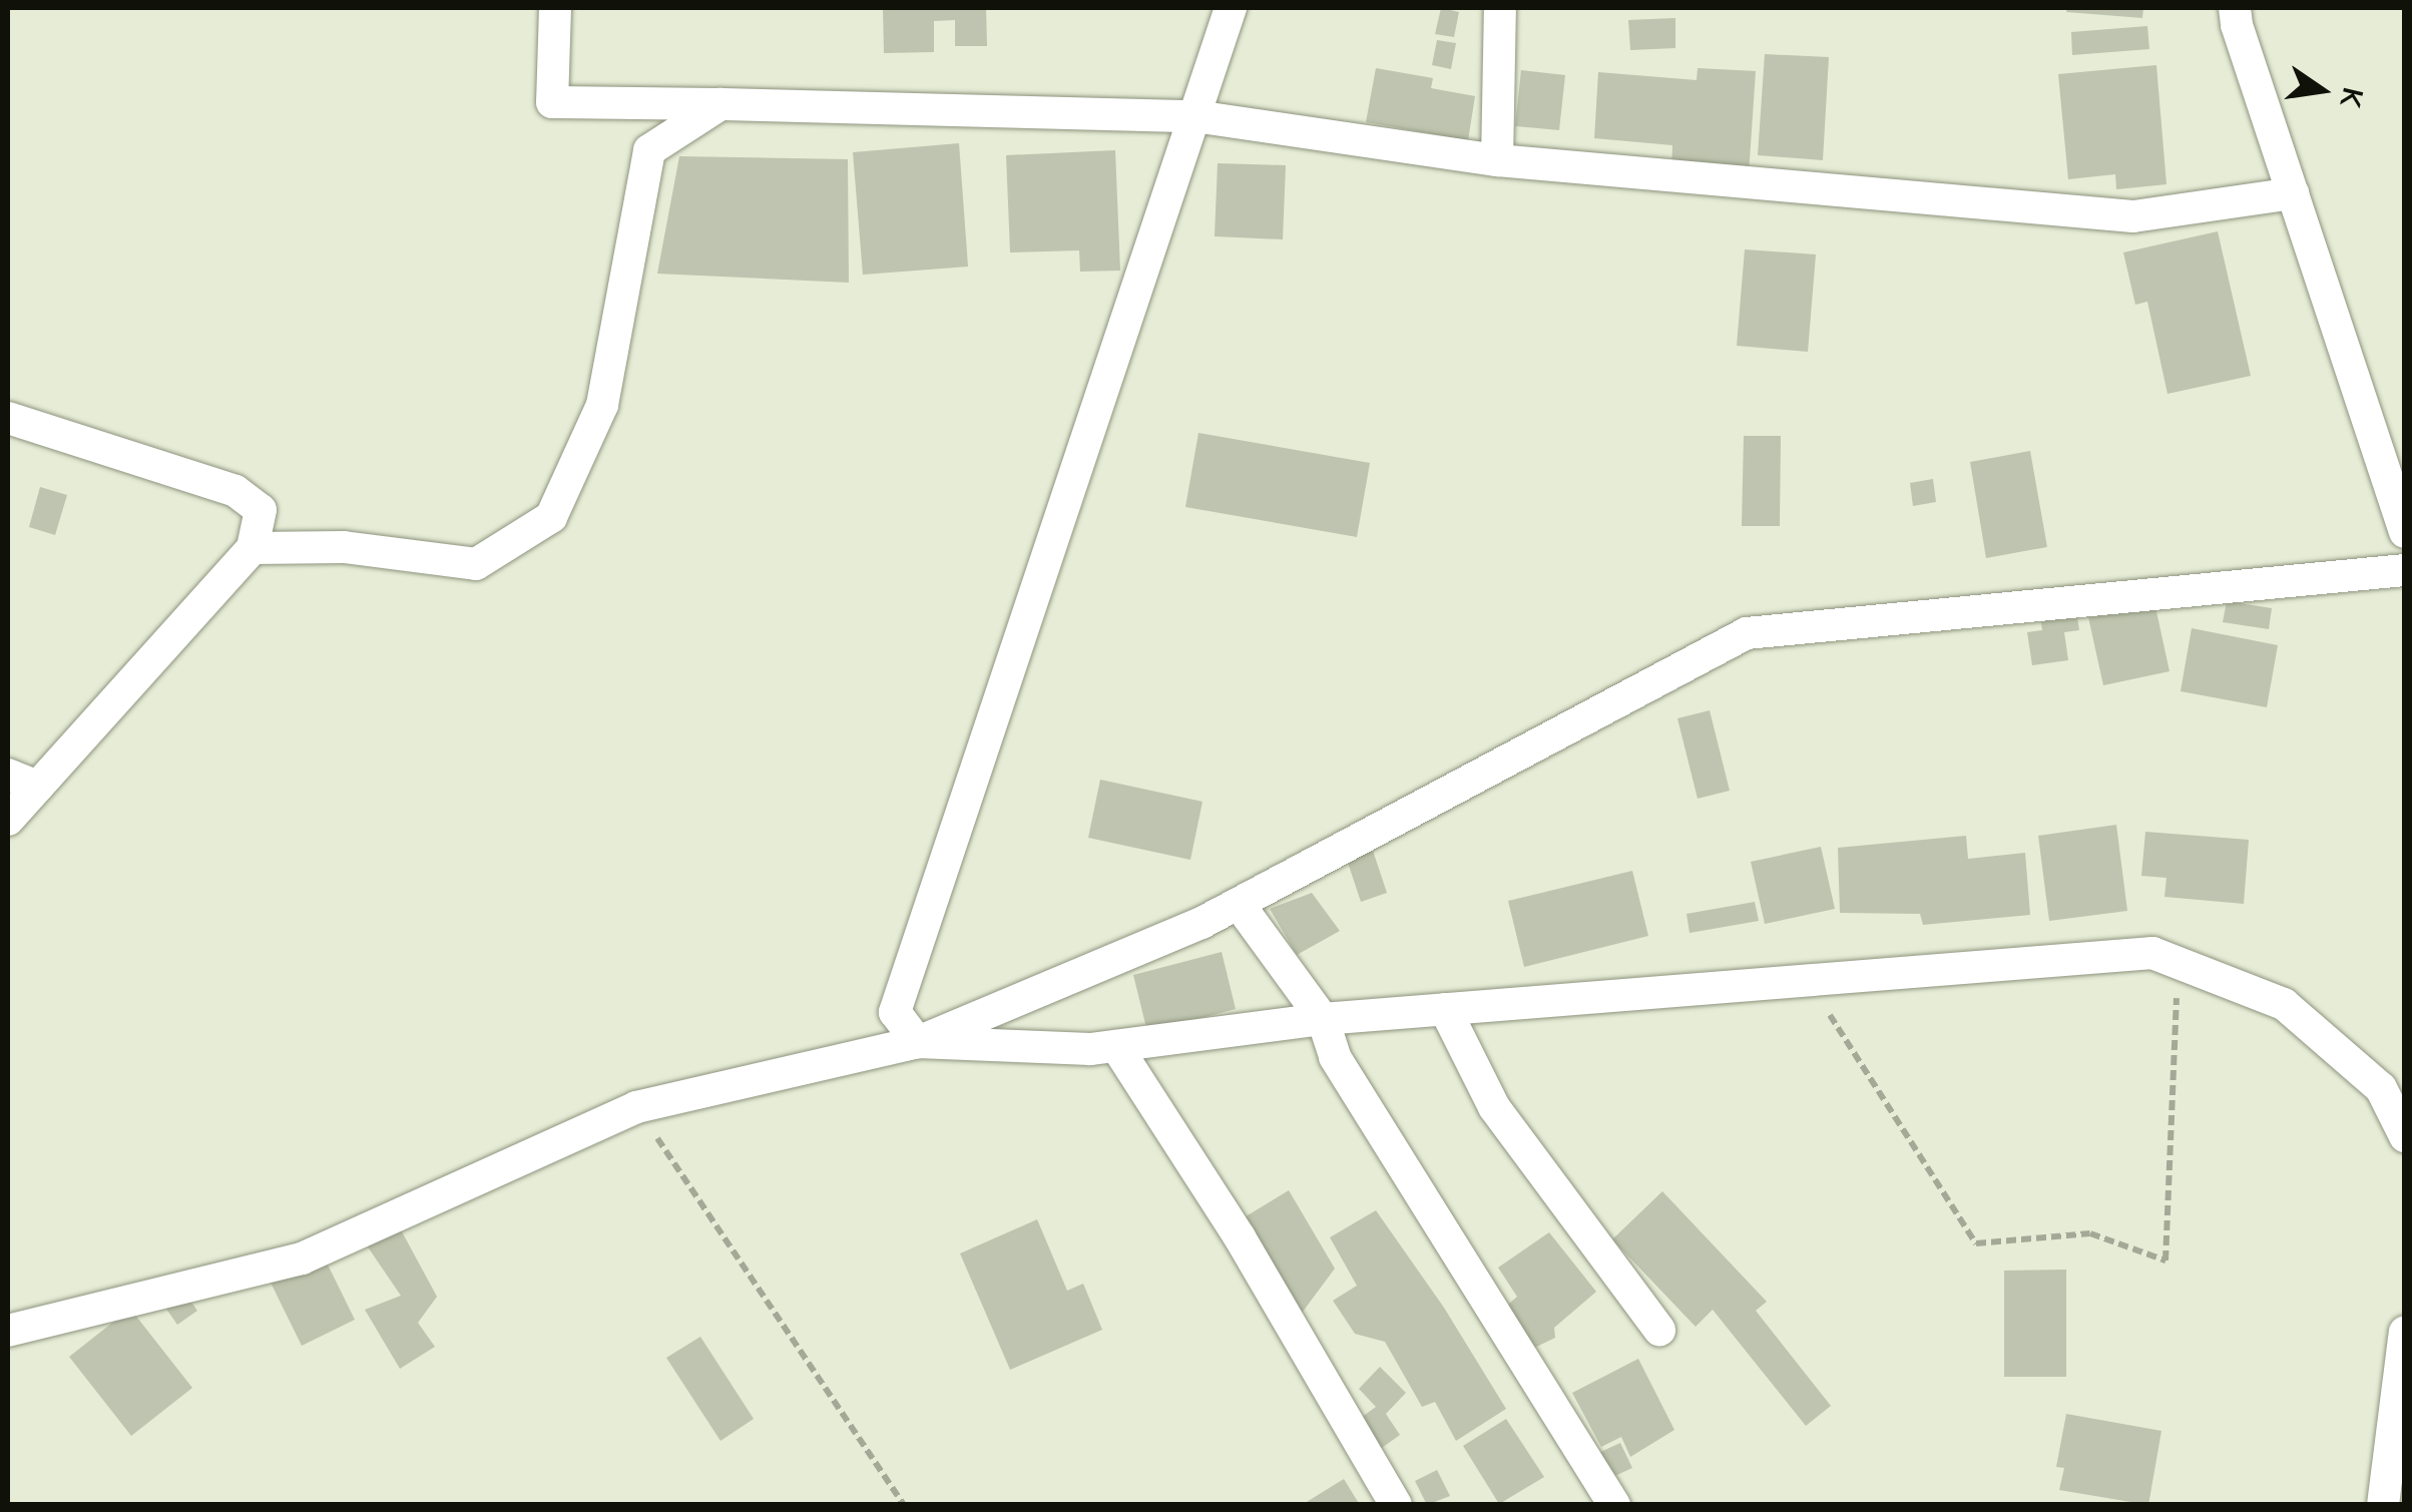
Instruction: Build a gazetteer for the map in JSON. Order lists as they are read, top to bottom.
{
  "north": "right"
}
